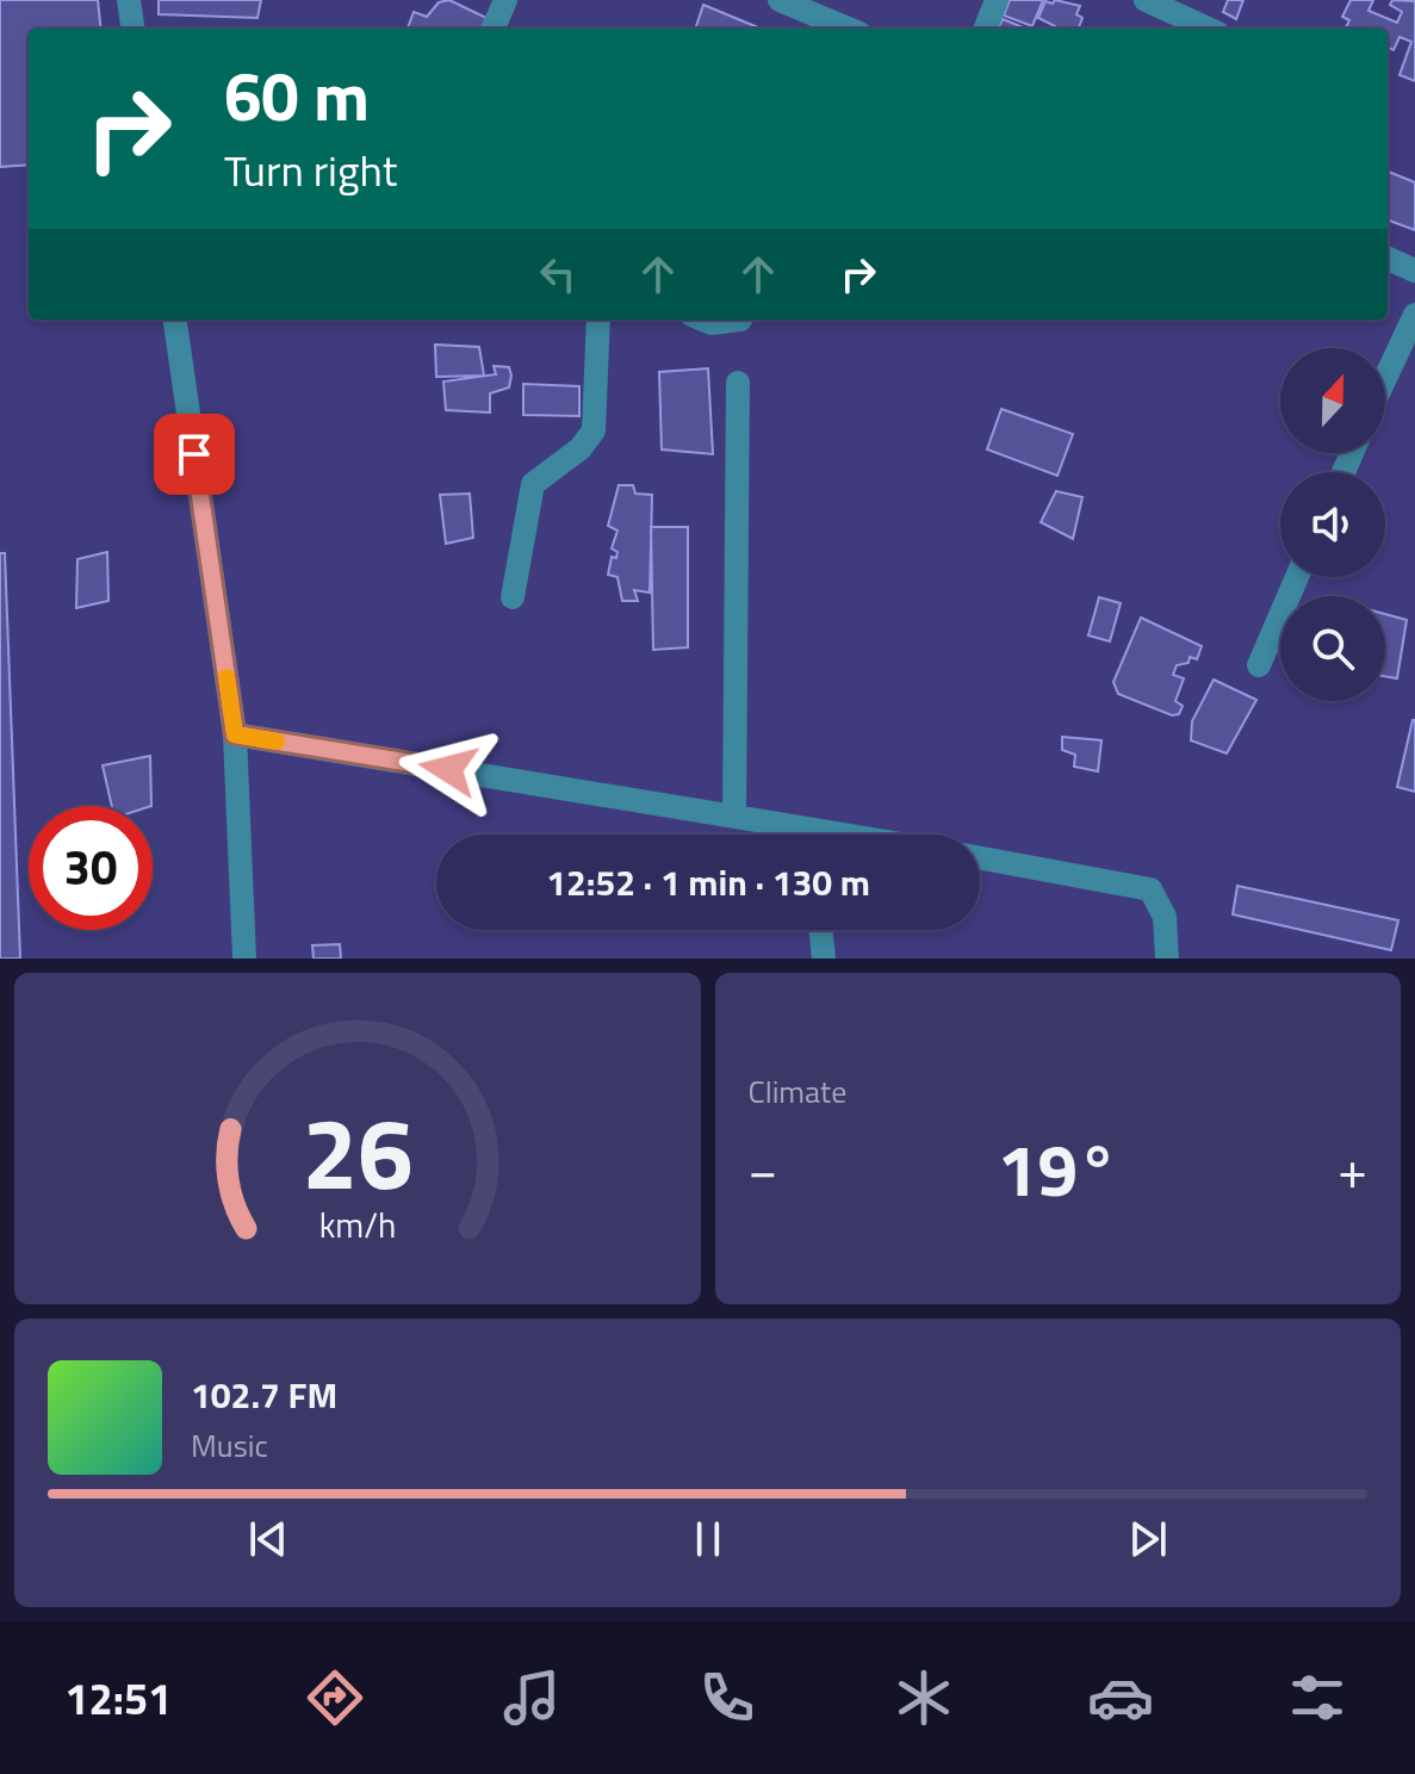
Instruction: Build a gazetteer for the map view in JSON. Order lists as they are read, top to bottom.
{
  "north": "top",
  "page": {
    "turn": ["60 m", "Turn right"],
    "limit": "30",
    "trip": "12:52 · 1 min · 130 m",
    "tile": "Climate",
    "heat": ["−", "19°", "+"],
    "song": ["102.7 FM", "Music"],
    "tabs": "12:51",
    "gauge": ["26", "km/h"]
  }
}
